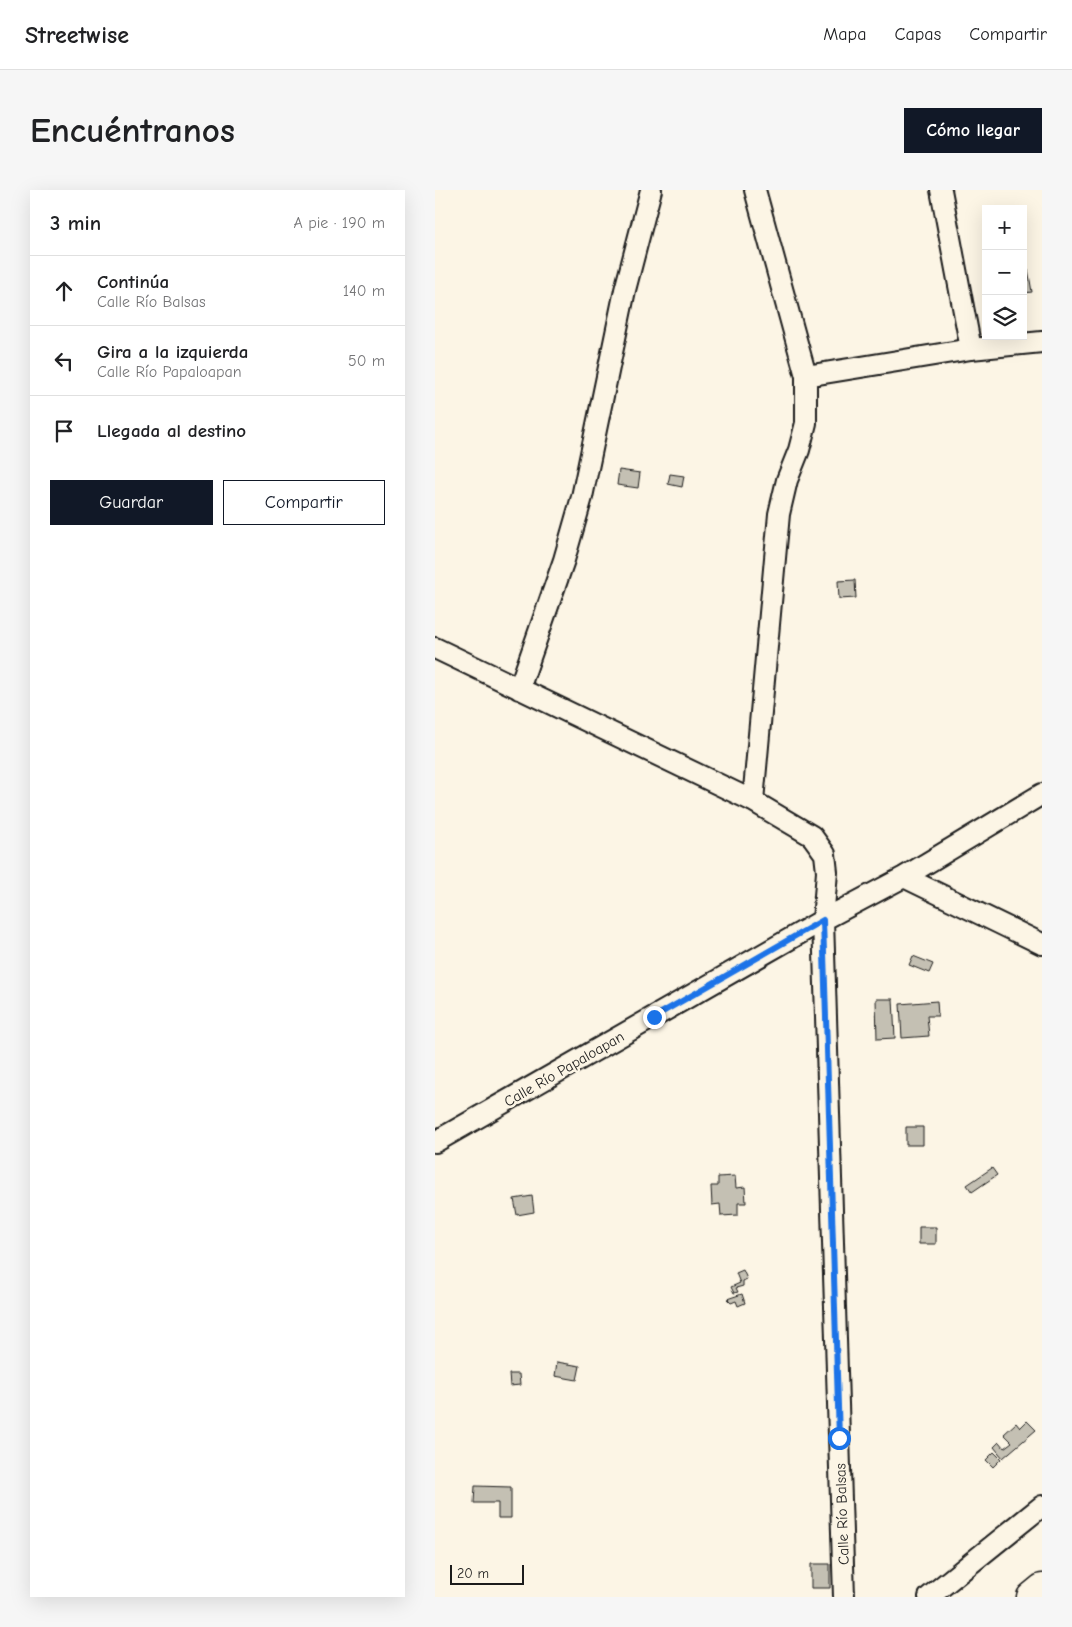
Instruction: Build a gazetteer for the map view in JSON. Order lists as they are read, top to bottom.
{
  "streets": {
    "street": ["Calle Río Papaloapan", "Calle Río Balsas"]
  },
  "crossings": [
    ["Calle Río Papaloapan", "Calle Río Balsas"]
  ],
  "scale_bar": "20 m",
  "page": {
    "header": "Streetwise",
    "nav": ["Mapa", "Capas", "Compartir"],
    "buttons": [
      "Cómo llegar",
      ["Guardar", "Compartir"]
    ],
    "title": "Encuéntranos",
    "heading": ["3 min", "A pie · 190 m"],
    "map_buttons": ["+", "−"],
    "list": [
      ["Continúa", "Calle Río Balsas", "140 m"],
      ["Gira a la izquierda", "Calle Río Papaloapan", "50 m"],
      "Llegada al destino"
    ],
    "scale": "20 m"
  }
}
